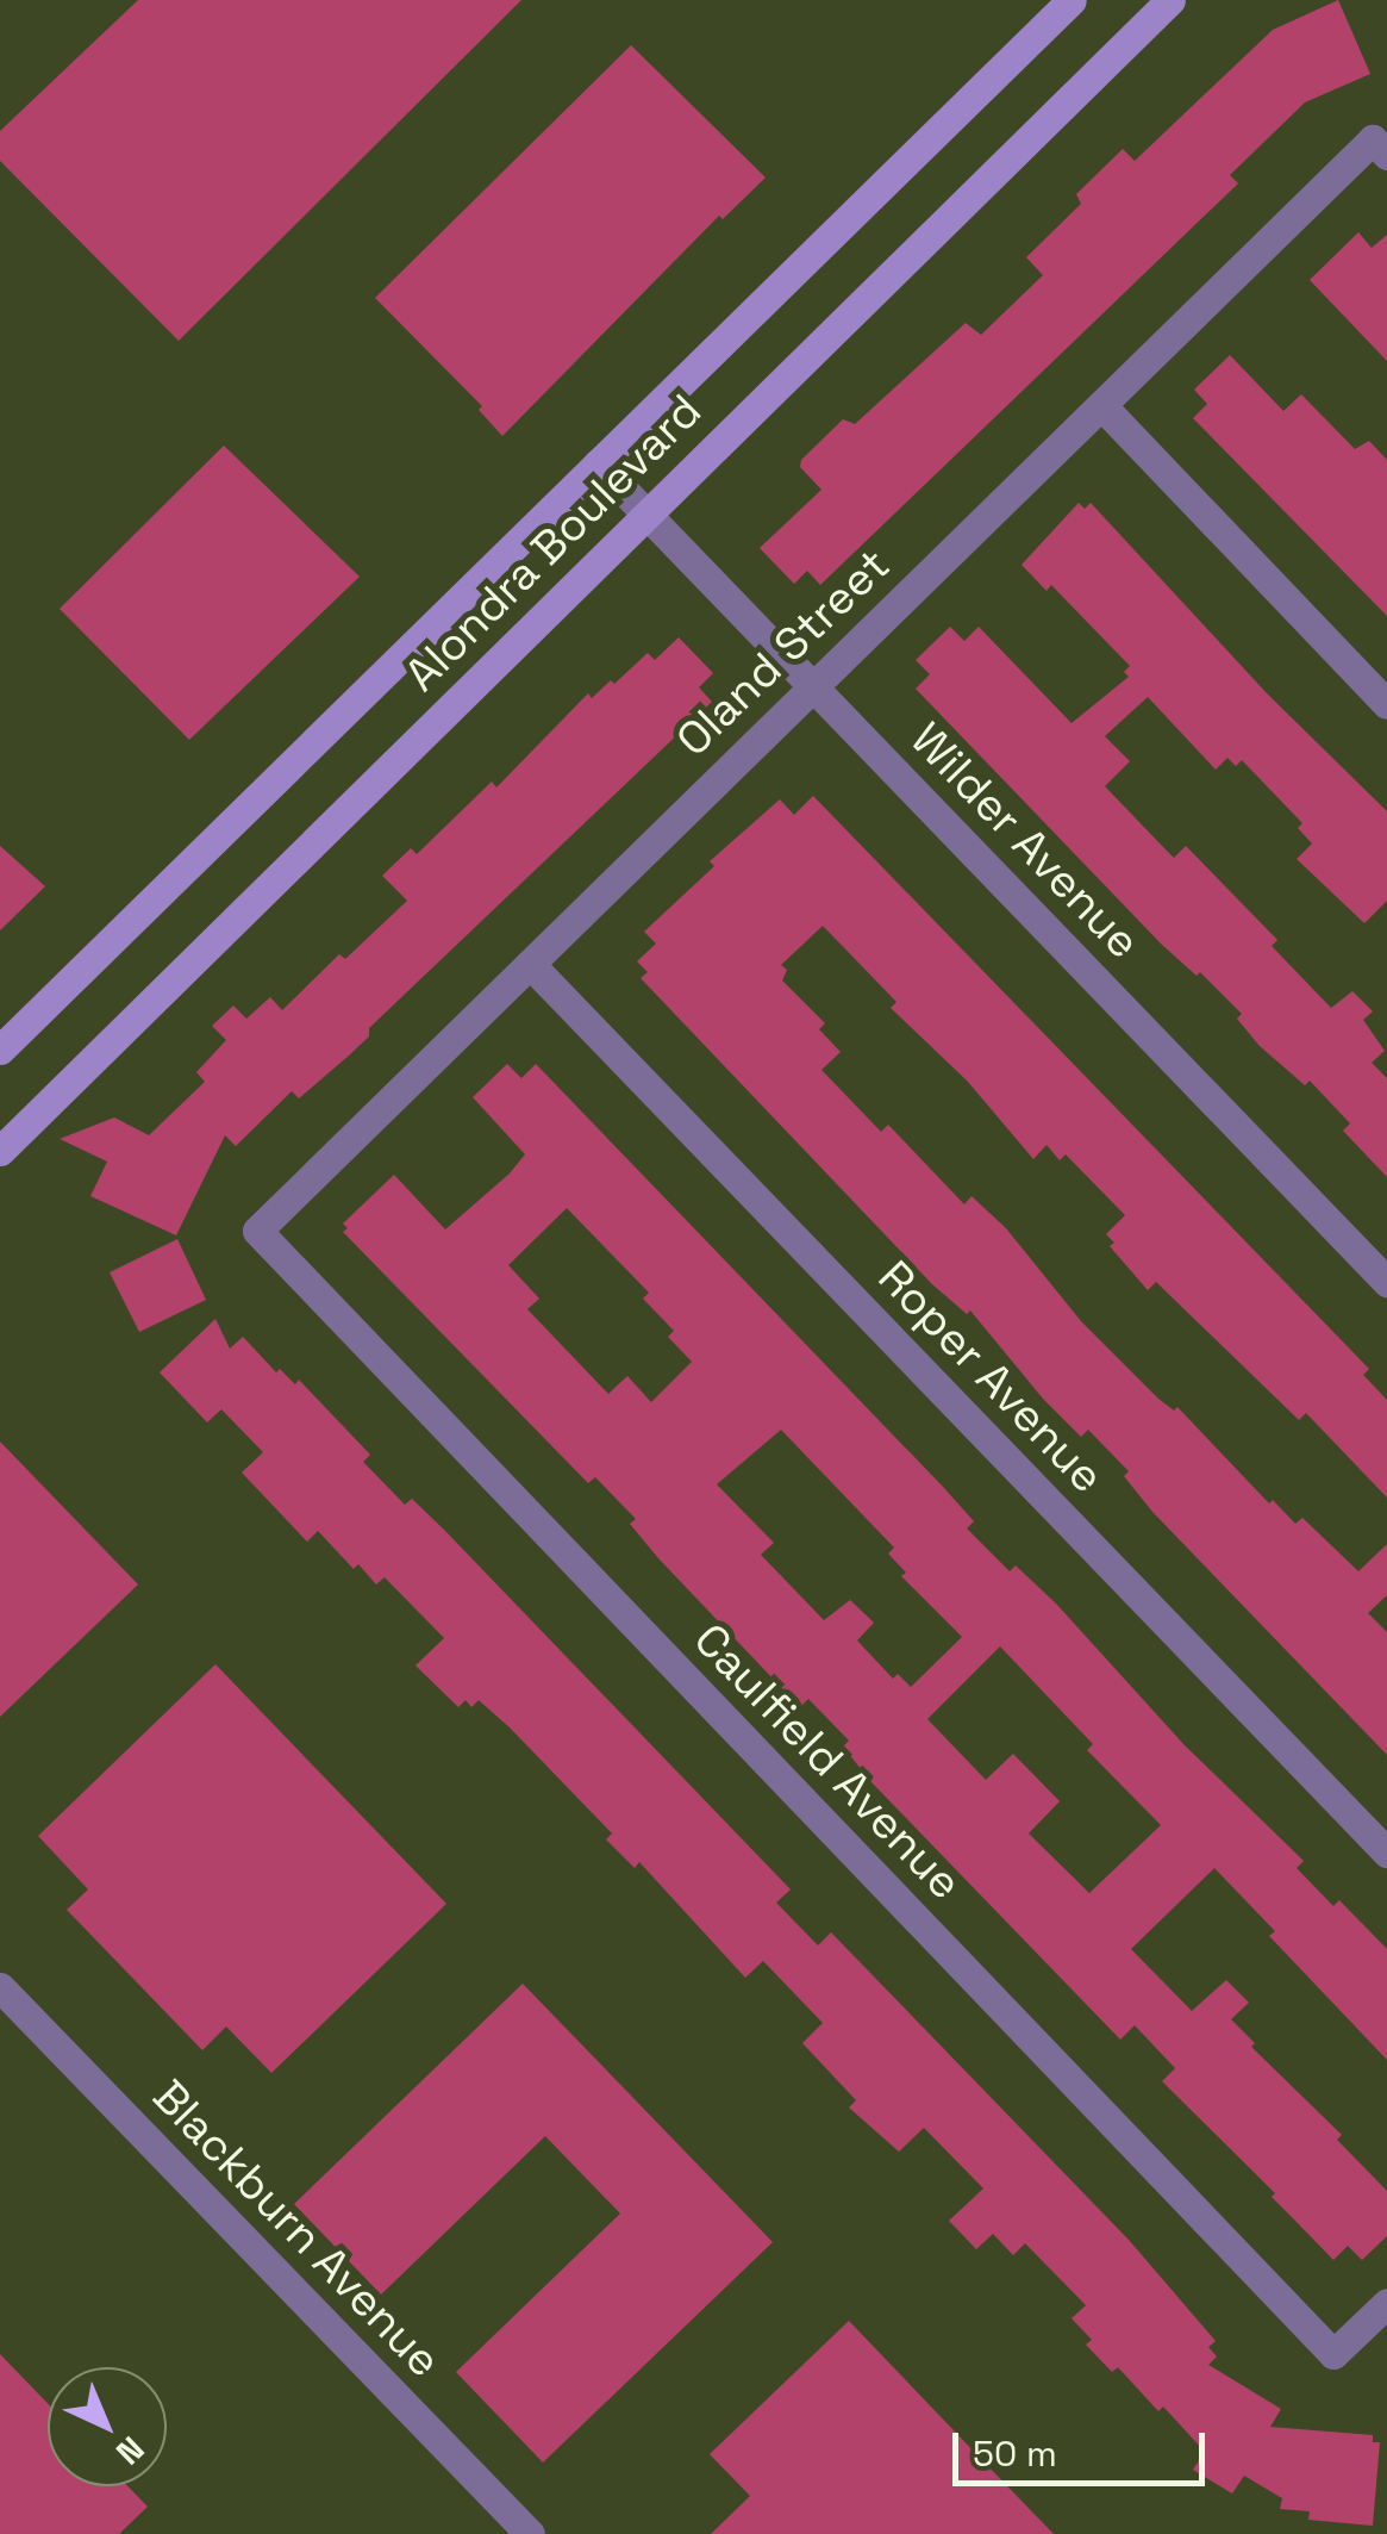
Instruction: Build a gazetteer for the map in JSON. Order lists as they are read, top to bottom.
{
  "streets": {
    "main road": ["Alondra Boulevard"],
    "street": [
      "Oland Street",
      "Wilder Avenue",
      "Roper Avenue",
      "Caulfield Avenue",
      "Blackburn Avenue"
    ]
  },
  "crossings": [
    ["Alondra Boulevard", "Wilder Avenue"],
    ["Oland Street", "Wilder Avenue"],
    ["Oland Street", "Roper Avenue"],
    ["Oland Street", "Caulfield Avenue"]
  ],
  "scale_bar": "50 m",
  "north": "bottom right"
}
